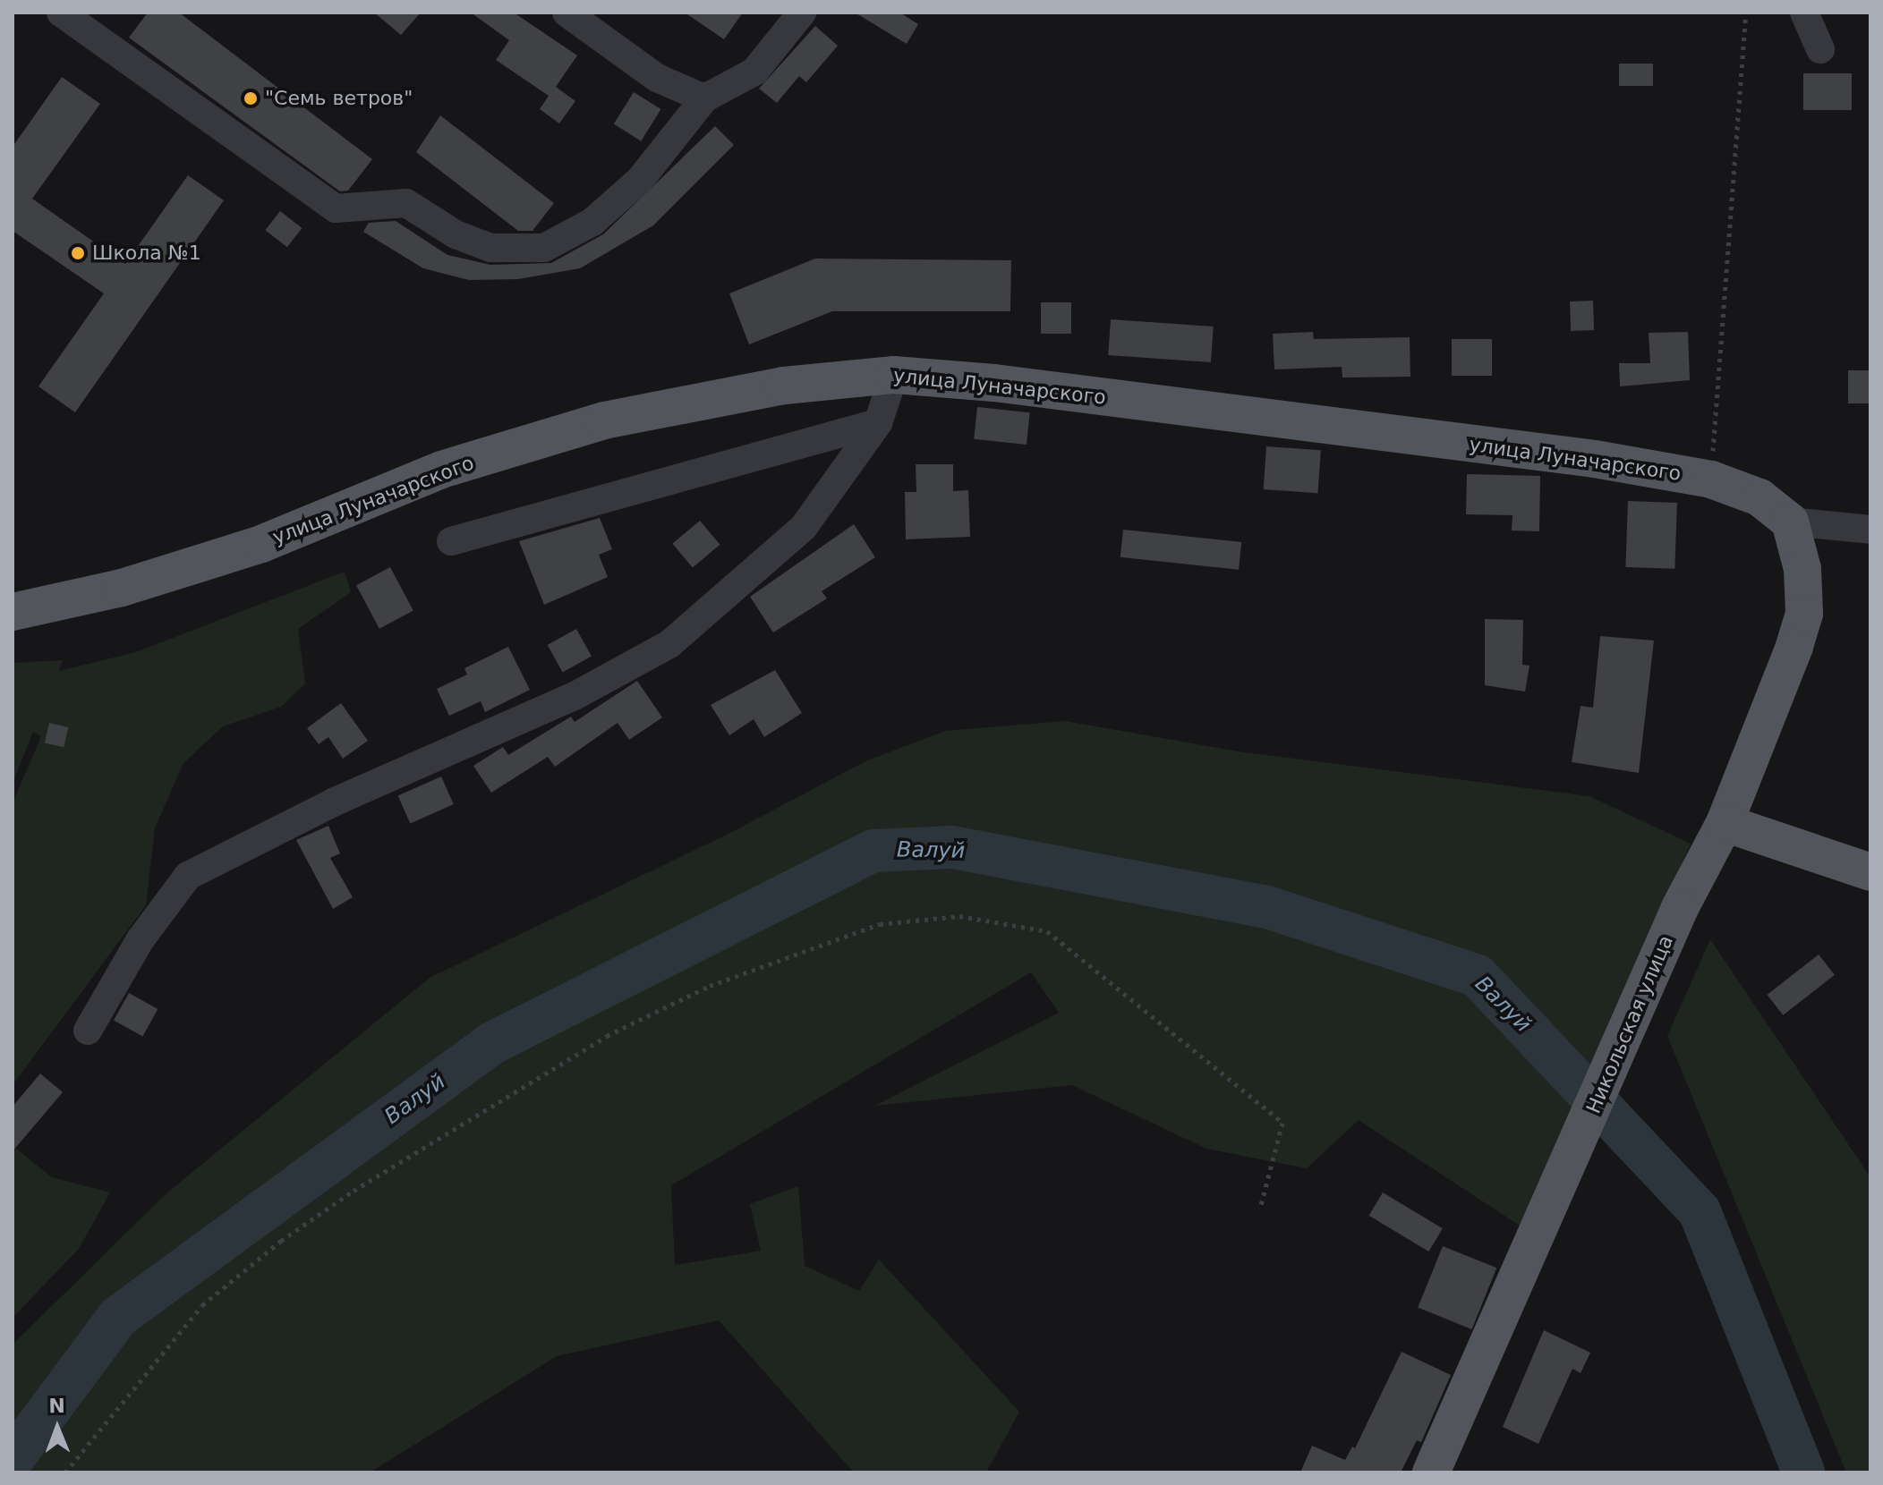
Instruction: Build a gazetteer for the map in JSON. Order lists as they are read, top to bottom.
{
  "streets": {
    "main road": ["улица Луначарского", "Никольская улица"]
  },
  "crossings": [
    ["улица Луначарского", "Никольская улица"]
  ],
  "water": ["Валуй"],
  "places": ["\"Семь ветров\"", "Школа №1"],
  "north": "top"
}
